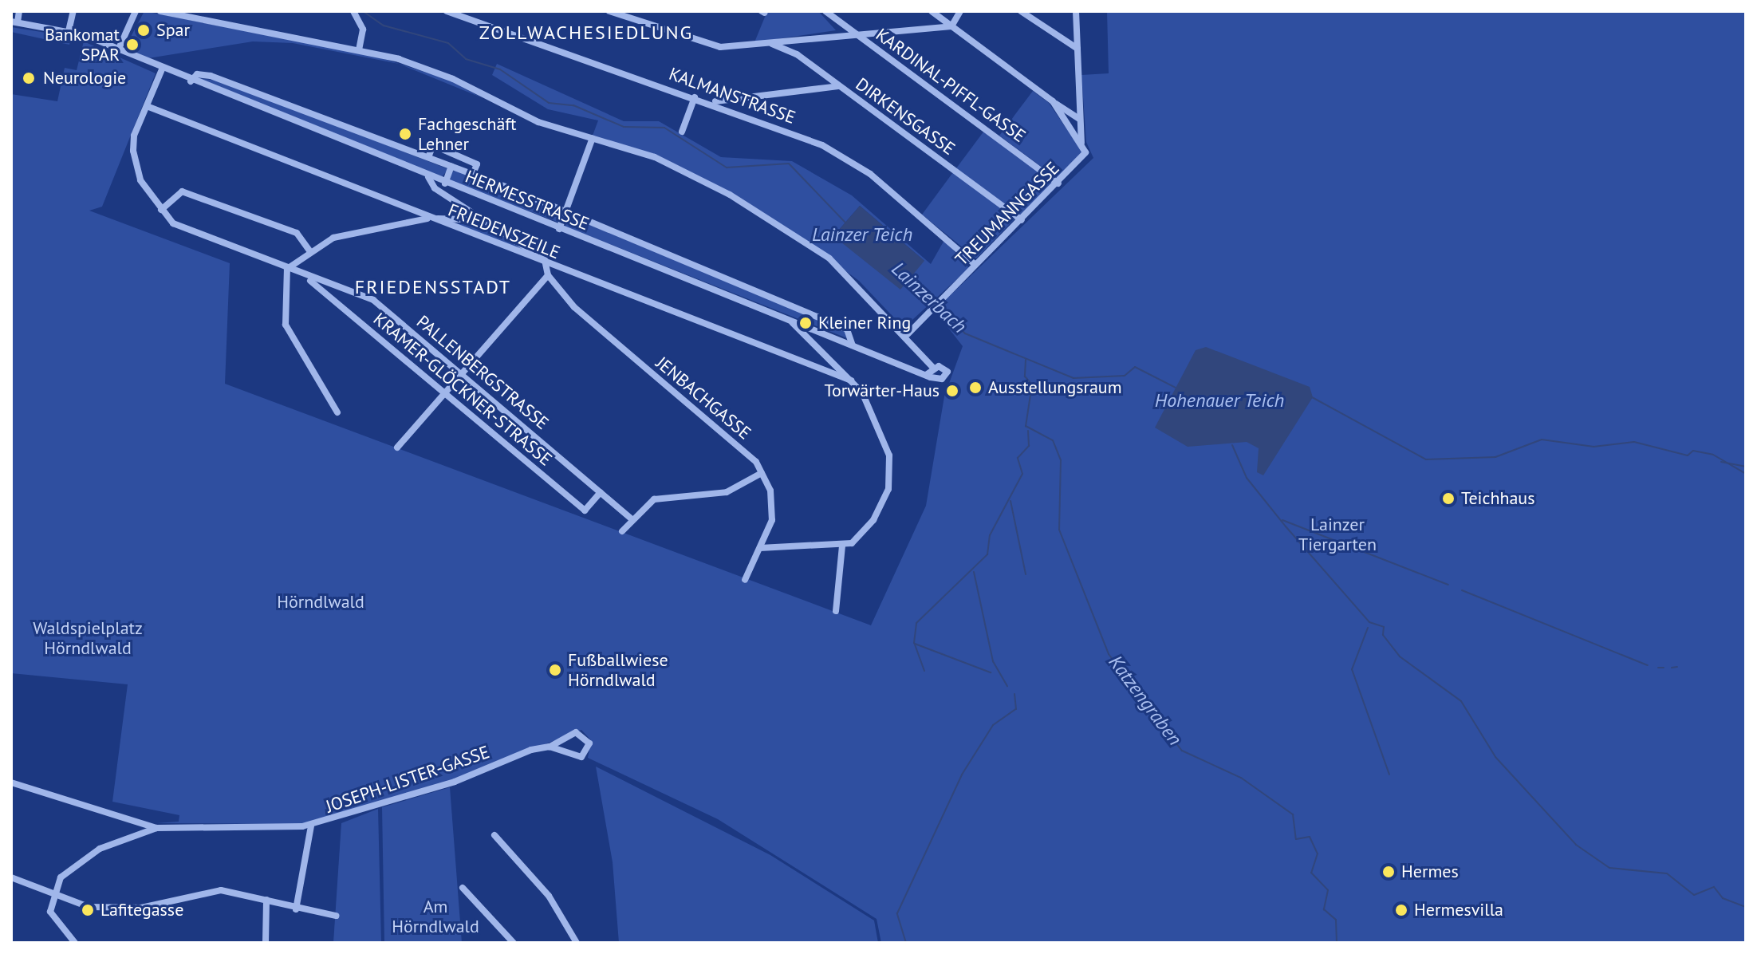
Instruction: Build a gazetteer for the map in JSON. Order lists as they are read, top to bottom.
{
  "streets": {
    "street": [
      "KARDINAL-PIFFL-GASSE",
      "KALMANSTRASSE",
      "DIRKENSGASSE",
      "HERMESSTRASSE",
      "TREUMANNGASSE",
      "FRIEDENSZEILE",
      "PALLENBERGSTRASSE",
      "KRAMER-GLÖCKNER-STRASSE",
      "JENBACHGASSE",
      "JOSEPH-LISTER-GASSE"
    ]
  },
  "crossings": [
    ["KARDINAL-PIFFL-GASSE", "TREUMANNGASSE"],
    ["KALMANSTRASSE", "TREUMANNGASSE"],
    ["DIRKENSGASSE", "TREUMANNGASSE"],
    ["HERMESSTRASSE", "PALLENBERGSTRASSE"],
    ["FRIEDENSZEILE", "PALLENBERGSTRASSE"],
    ["PALLENBERGSTRASSE", "KRAMER-GLÖCKNER-STRASSE"]
  ],
  "districts": ["ZOLLWACHESIEDLUNG", "FRIEDENSSTADT"],
  "water": [
    "Lainzer Teich",
    "Lainzerbach",
    "Hohenauer Teich",
    "Katzengraben"
  ],
  "parks": [
    "Lainzer Tiergarten",
    "Hörndlwald",
    "Waldspielplatz Hörndlwald",
    "Am Hörndlwald"
  ],
  "places": [
    "Spar",
    "Bankomat SPAR",
    "Neurologie",
    "Fachgeschäft Lehner",
    "Kleiner Ring",
    "Ausstellungsraum",
    "Torwärter-Haus",
    "Teichhaus",
    "Fußballwiese Hörndlwald",
    "Hermes",
    "Lafitegasse",
    "Hermesvilla"
  ]
}
